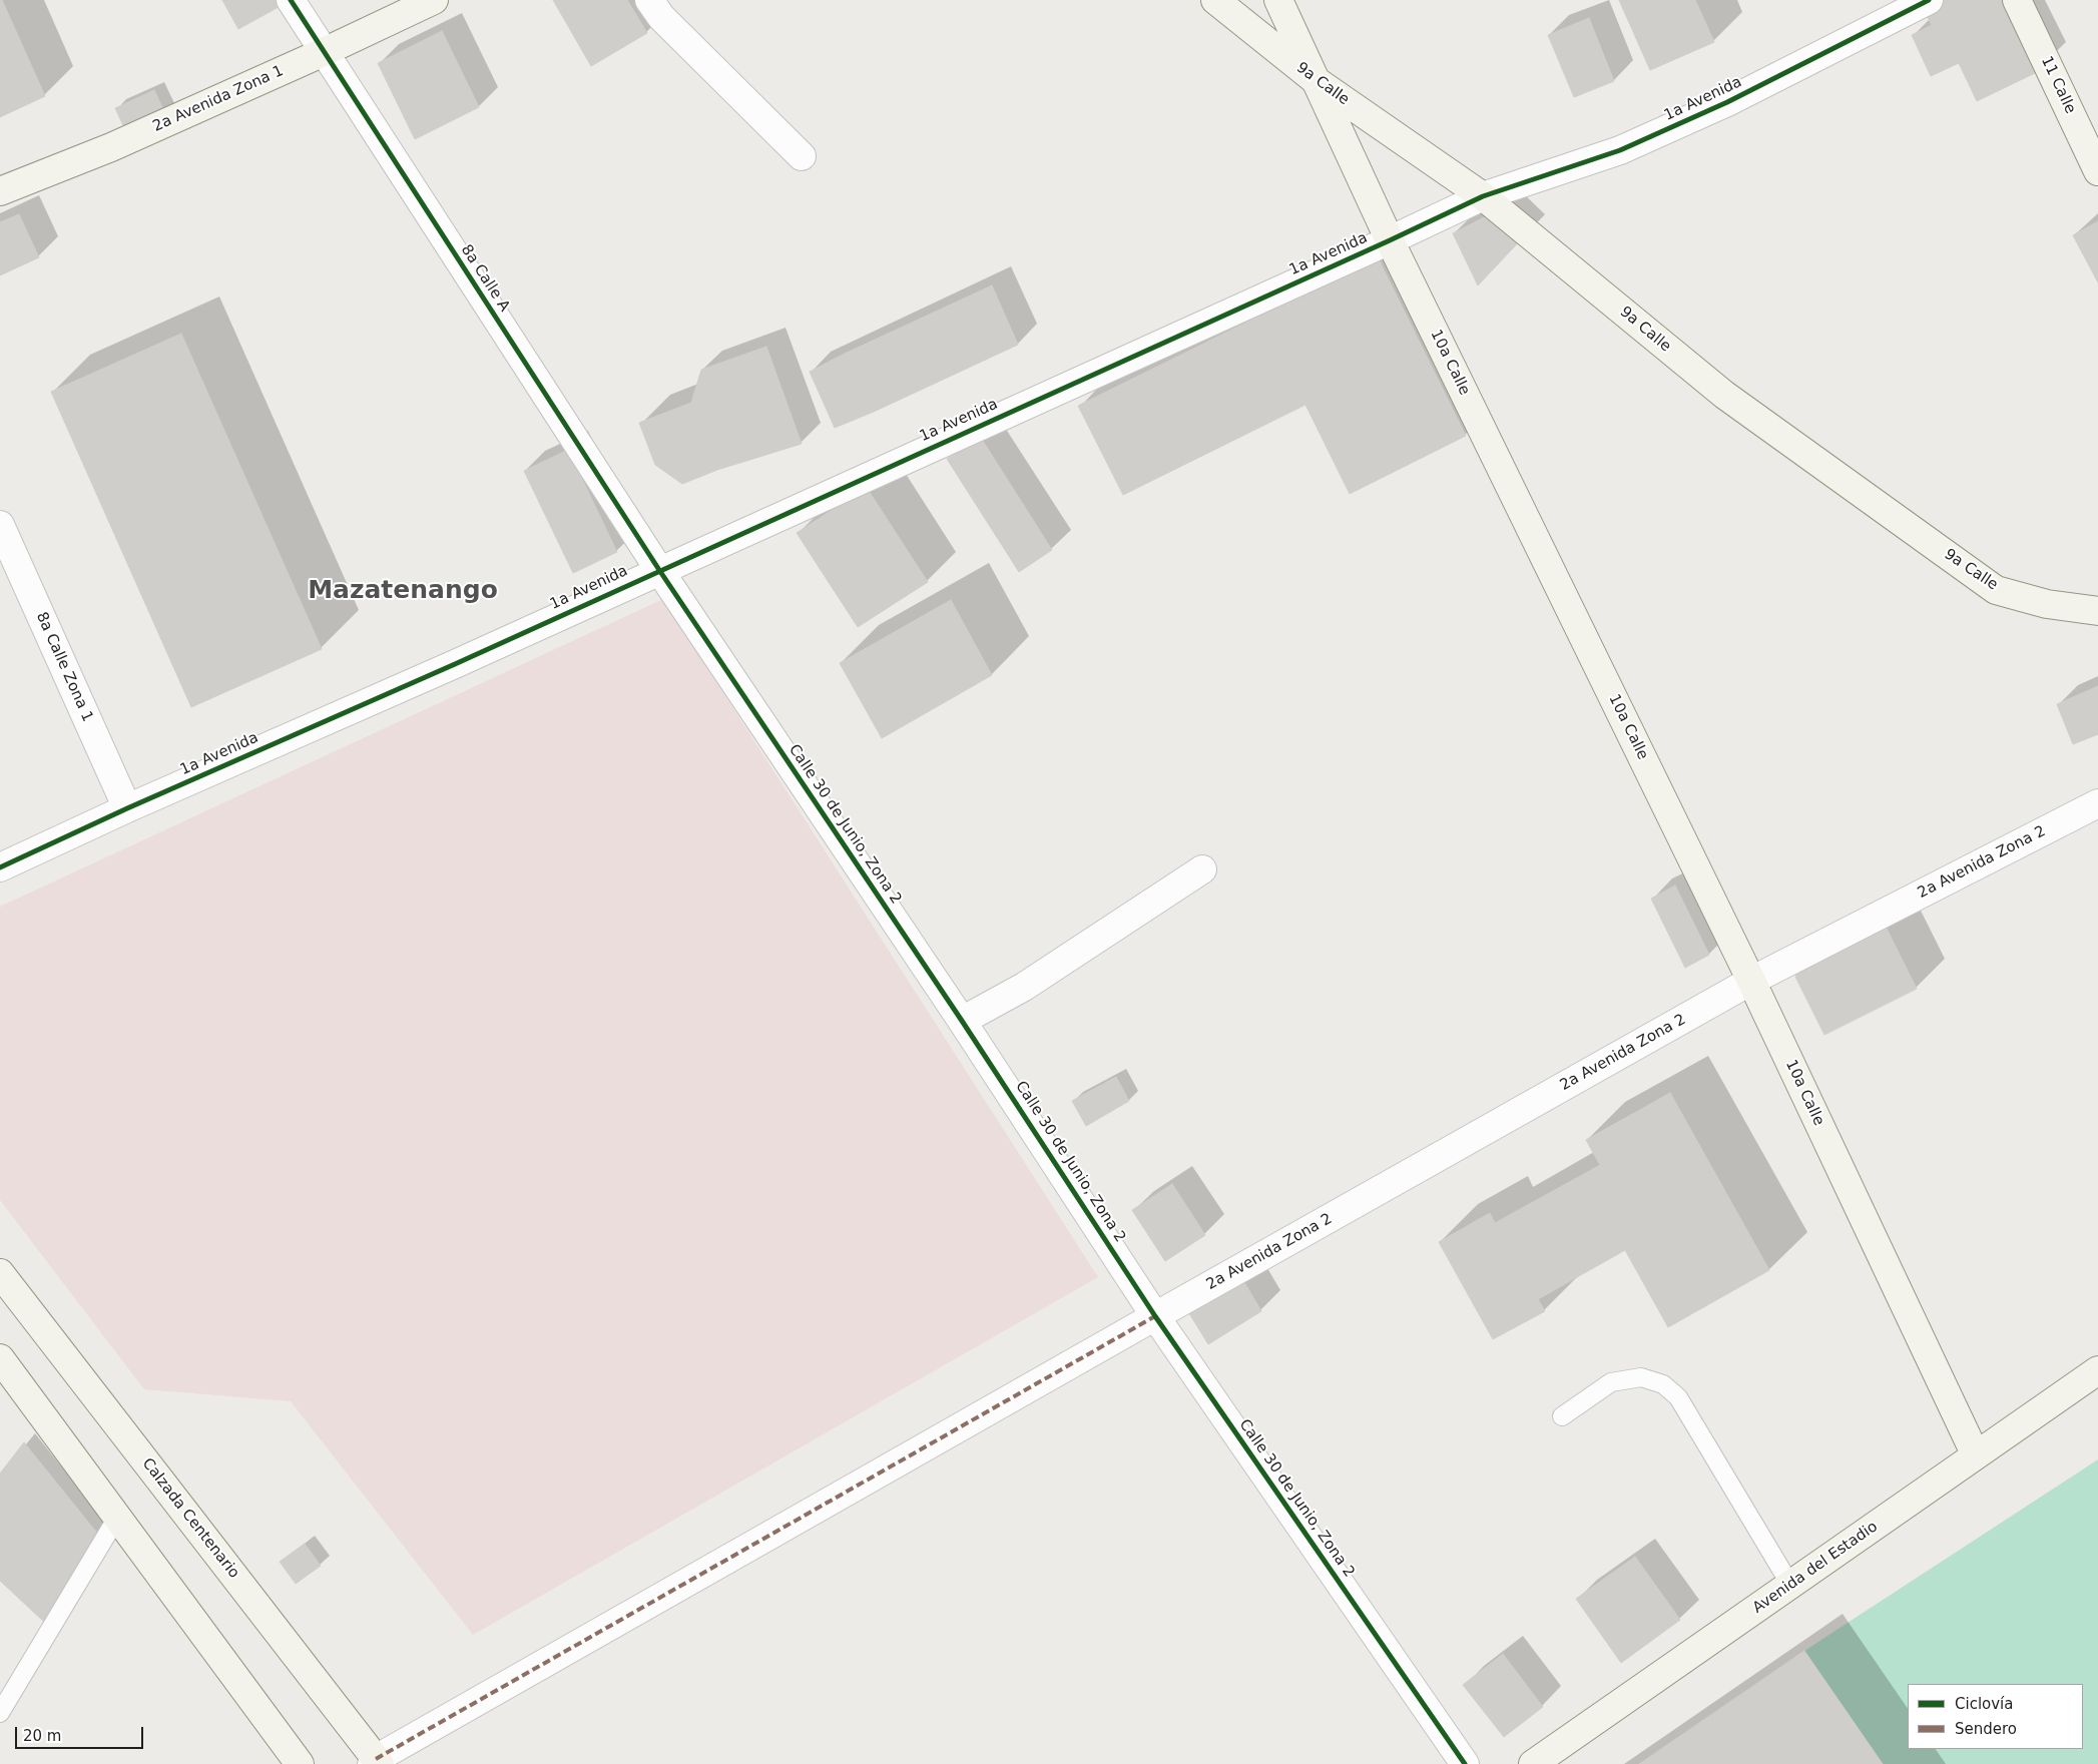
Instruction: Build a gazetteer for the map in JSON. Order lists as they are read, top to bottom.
{
  "streets": {
    "street": [
      "9a Calle",
      "11 Calle",
      "2a Avenida Zona 1",
      "1a Avenida",
      "8a Calle A",
      "10a Calle",
      "8a Calle Zona 1",
      "Calle 30 de Junio, Zona 2",
      "2a Avenida Zona 2",
      "Calzada Centenario",
      "Avenida del Estadio"
    ]
  },
  "crossings": [
    ["9a Calle", "1a Avenida"],
    ["9a Calle", "10a Calle"],
    ["2a Avenida Zona 1", "8a Calle A"],
    ["1a Avenida", "8a Calle A"],
    ["1a Avenida", "10a Calle"],
    ["1a Avenida", "8a Calle Zona 1"],
    ["1a Avenida", "Calle 30 de Junio, Zona 2"],
    ["8a Calle A", "Calle 30 de Junio, Zona 2"],
    ["10a Calle", "2a Avenida Zona 2"],
    ["10a Calle", "Avenida del Estadio"],
    ["Calle 30 de Junio, Zona 2", "2a Avenida Zona 2"],
    ["2a Avenida Zona 2", "Calzada Centenario"]
  ],
  "districts": ["Mazatenango"],
  "legend": ["Ciclovía", "Sendero"],
  "scale_bar": "20 m"
}
